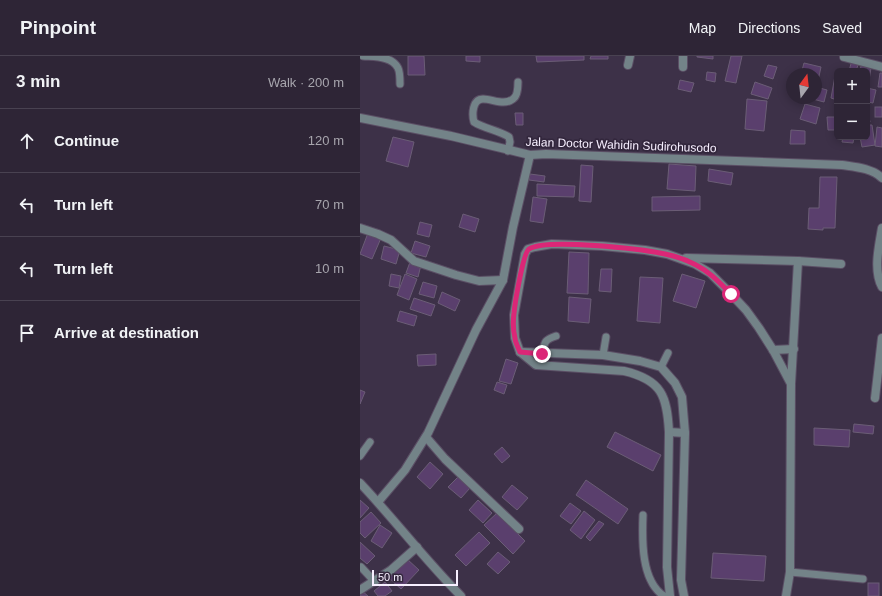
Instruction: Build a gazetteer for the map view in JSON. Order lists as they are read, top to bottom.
{
  "streets": {
    "street": ["Jalan Doctor Wahidin Sudirohusodo"]
  },
  "scale_bar": "50 m",
  "north": "top",
  "page": {
    "header": "Pinpoint",
    "nav": ["Map", "Directions", "Saved"],
    "heading": ["3 min", "Walk · 200 m"],
    "map_buttons": ["+", "−"],
    "list": [
      ["Continue", "120 m"],
      ["Turn left", "70 m"],
      ["Turn left", "10 m"],
      "Arrive at destination"
    ],
    "scale": "50 m"
  }
}
